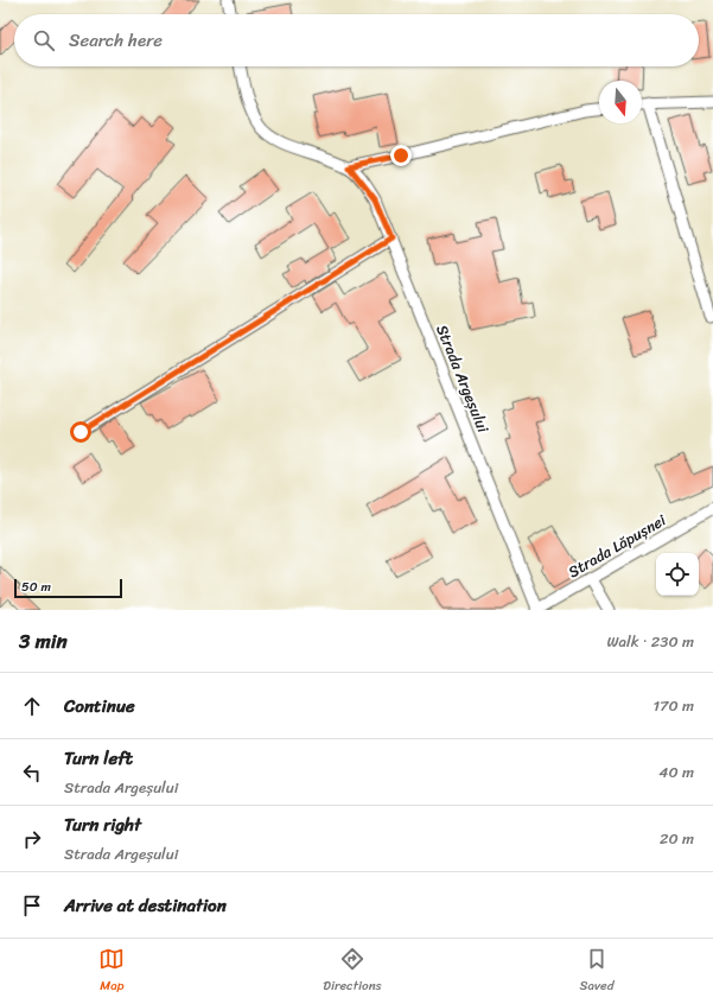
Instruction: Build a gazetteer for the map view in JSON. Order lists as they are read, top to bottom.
{
  "streets": {
    "street": ["Strada Argeșului", "Strada Lăpușnei"]
  },
  "crossings": [
    ["Strada Argeșului", "Strada Lăpușnei"]
  ],
  "scale_bar": "50 m",
  "north": "bottom",
  "page": {
    "search": "Search here",
    "scale": "50 m",
    "heading": ["3 min", "Walk · 230 m"],
    "list": [
      ["Continue", "170 m"],
      ["Turn left", "Strada Argeșului", "40 m"],
      ["Turn right", "Strada Argeșului", "20 m"],
      "Arrive at destination"
    ],
    "nav": ["Map", "Directions", "Saved"]
  }
}
